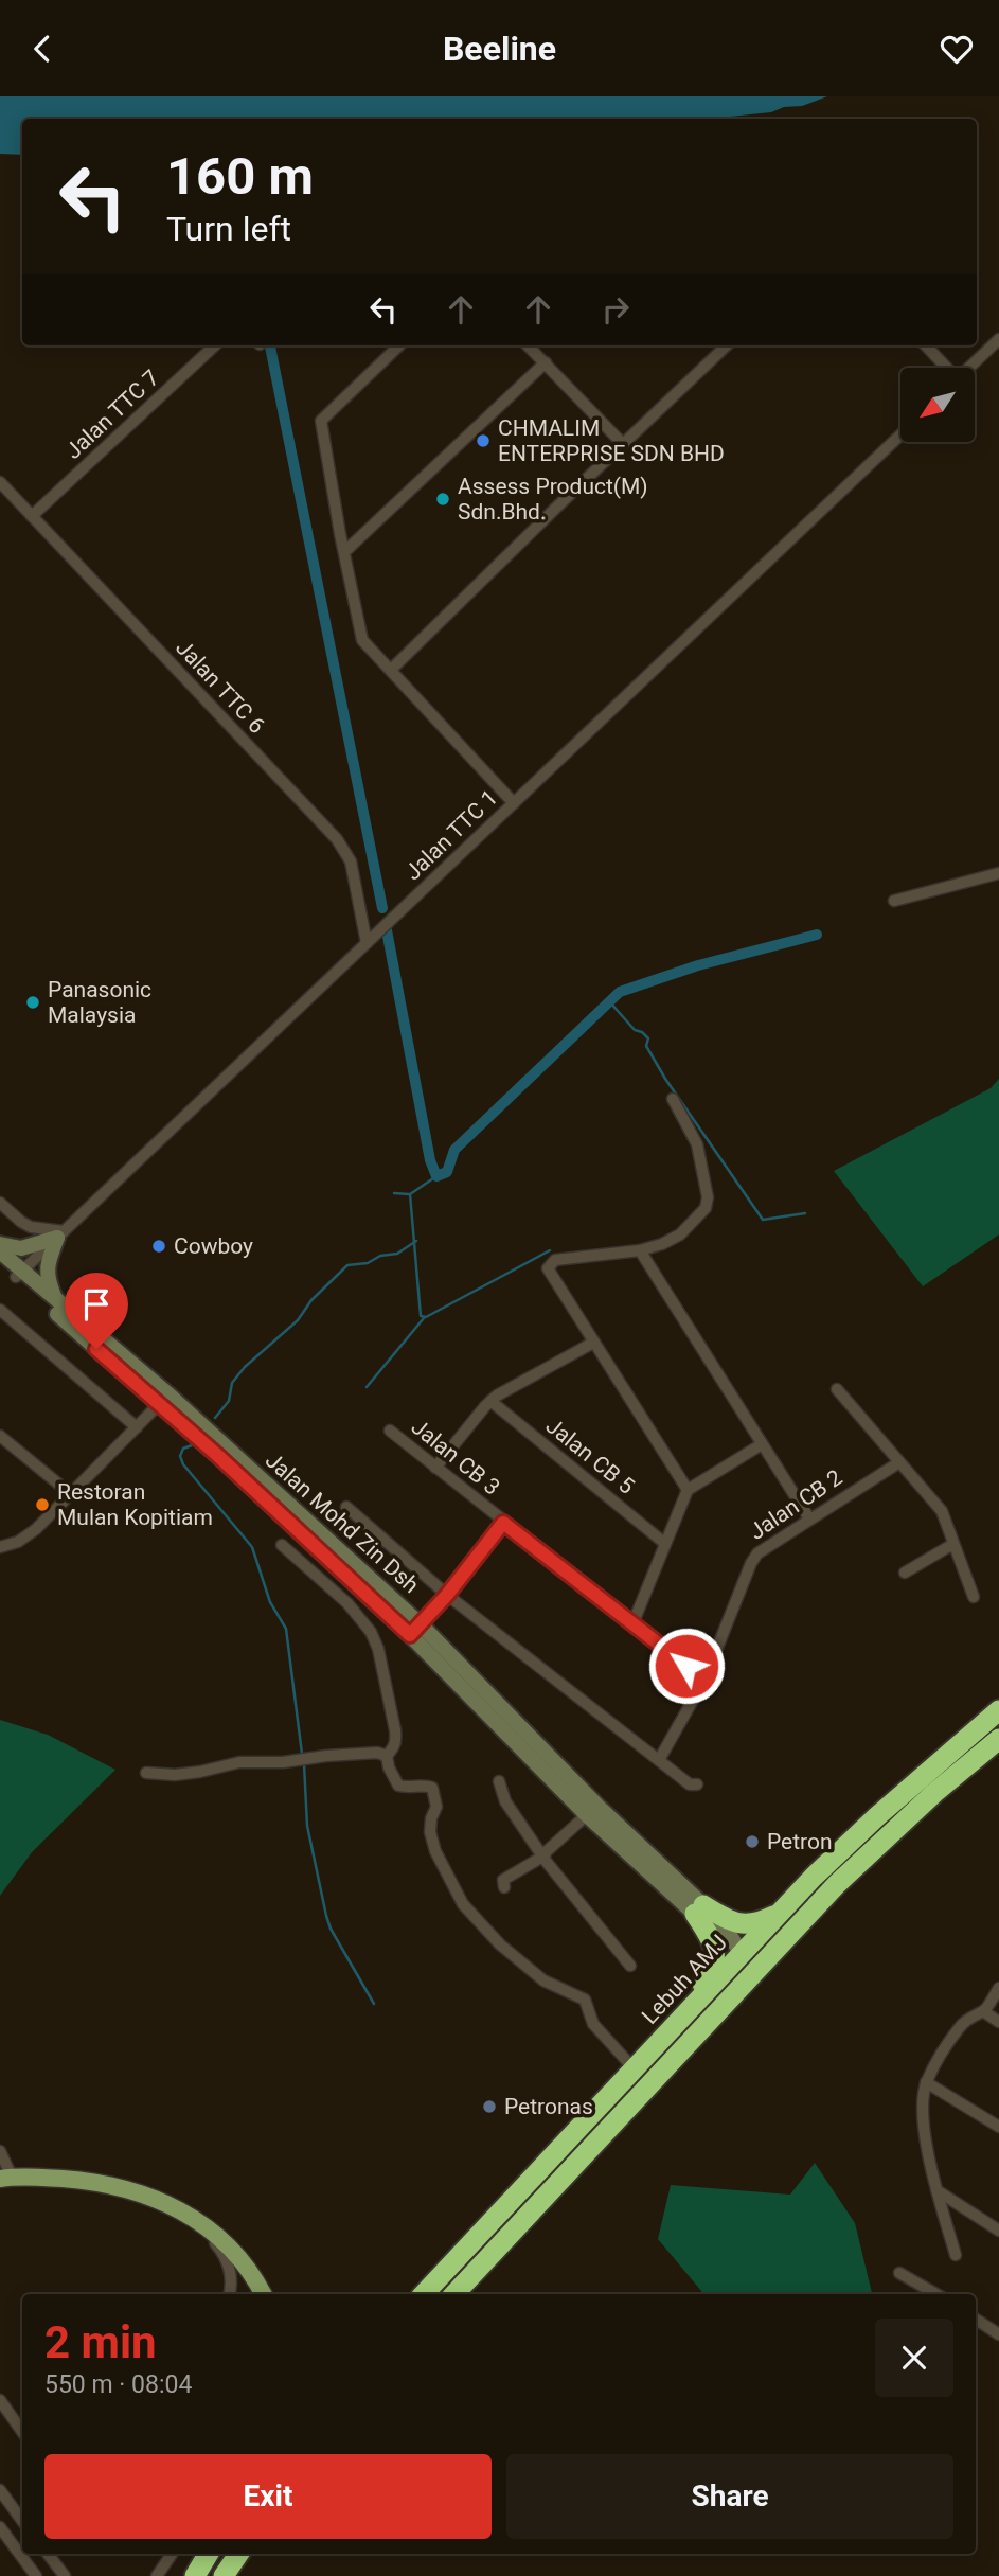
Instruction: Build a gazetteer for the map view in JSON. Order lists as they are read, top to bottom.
{
  "streets": {
    "highway": ["Lebuh AMJ"],
    "main road": ["Jalan Mohd Zin Dsh"],
    "street": [
      "Jalan TTC 7",
      "Jalan TTC 6",
      "Jalan TTC 1",
      "Jalan CB 5",
      "Jalan CB 3",
      "Jalan CB 2"
    ]
  },
  "crossings": [
    ["Jalan TTC 7", "Jalan TTC 6"],
    ["Jalan TTC 6", "Jalan TTC 1"],
    ["Jalan TTC 1", "Jalan Mohd Zin Dsh"],
    ["Jalan CB 3", "Jalan CB 2"],
    ["Jalan Mohd Zin Dsh", "Lebuh AMJ"]
  ],
  "places": [
    "CHMALIM ENTERPRISE SDN BHD",
    "Assess Product(M) Sdn.Bhd.",
    "Panasonic Malaysia",
    "Cowboy",
    "Restoran Mulan Kopitiam",
    "Petron",
    "Petronas"
  ],
  "north": "bottom left",
  "page": {
    "header": "Beeline",
    "turn": ["160 m", "Turn left"],
    "heading": ["2 min", "550 m · 08:04"],
    "buttons": ["Exit", "Share"]
  }
}
